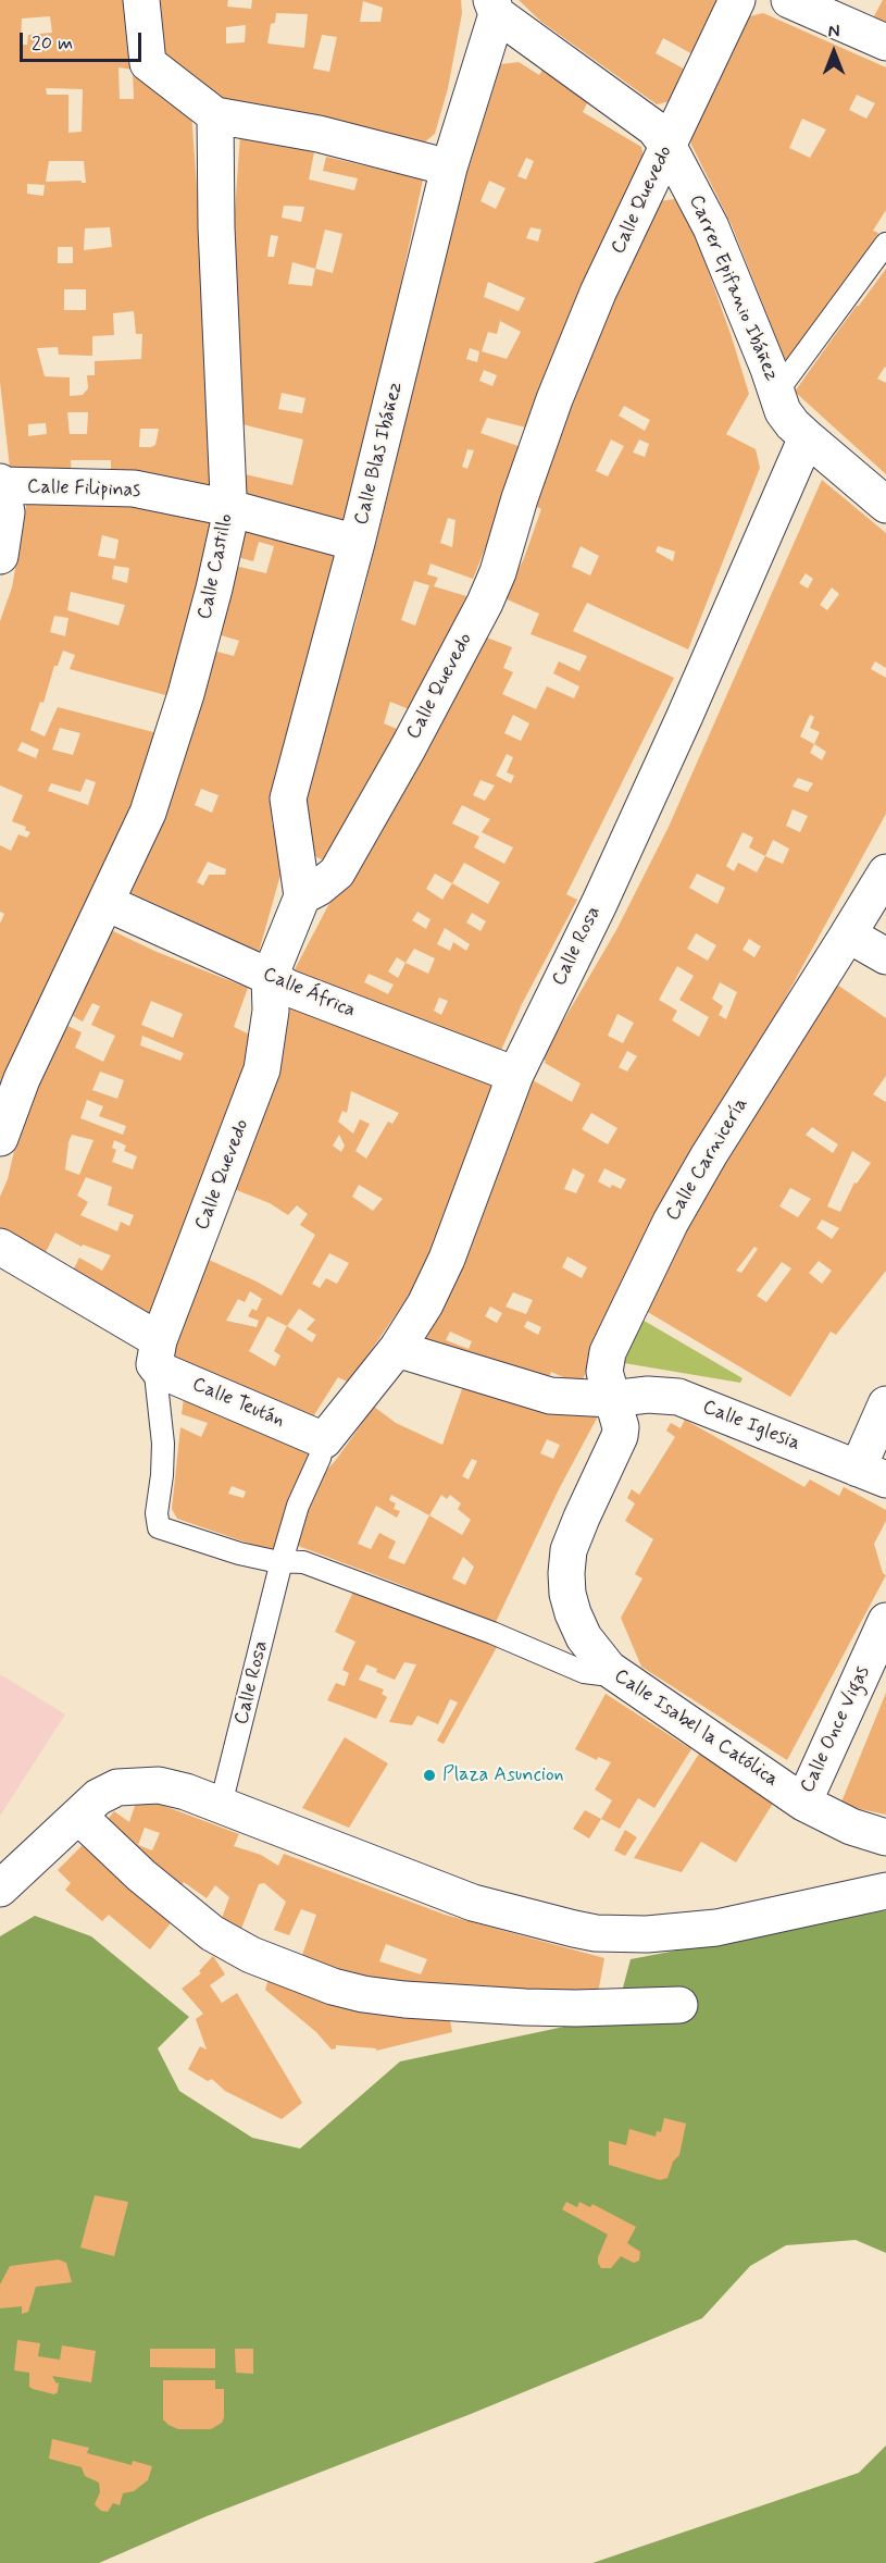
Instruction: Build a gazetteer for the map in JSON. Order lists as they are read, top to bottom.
{
  "streets": {
    "street": [
      "Calle Quevedo",
      "Carrer Epifanio Ibáñez",
      "Calle Blas Ibáñez",
      "Calle Filipinas",
      "Calle Castillo",
      "Calle Rosa",
      "Calle África",
      "Calle Carnicería",
      "Calle Teután",
      "Calle Iglesia",
      "Calle Isabel la Católica",
      "Calle Once Vigas"
    ]
  },
  "crossings": [
    ["Calle Quevedo", "Carrer Epifanio Ibáñez"],
    ["Calle Quevedo", "Calle Blas Ibáñez"],
    ["Calle Quevedo", "Calle África"],
    ["Calle Quevedo", "Calle Teután"],
    ["Calle Quevedo", "Calle Isabel la Católica"],
    ["Carrer Epifanio Ibáñez", "Calle Blas Ibáñez"],
    ["Carrer Epifanio Ibáñez", "Calle Rosa"],
    ["Calle Blas Ibáñez", "Calle Filipinas"],
    ["Calle Filipinas", "Calle Castillo"],
    ["Calle Castillo", "Calle África"],
    ["Calle Rosa", "Calle África"],
    ["Calle Rosa", "Calle Teután"],
    ["Calle Rosa", "Calle Iglesia"],
    ["Calle Rosa", "Calle Isabel la Católica"],
    ["Calle Carnicería", "Calle Iglesia"],
    ["Calle Carnicería", "Calle Isabel la Católica"],
    ["Calle Teután", "Calle Isabel la Católica"],
    ["Calle Isabel la Católica", "Calle Once Vigas"]
  ],
  "places": ["Plaza Asuncion"],
  "scale_bar": "20 m",
  "north": "top"
}
